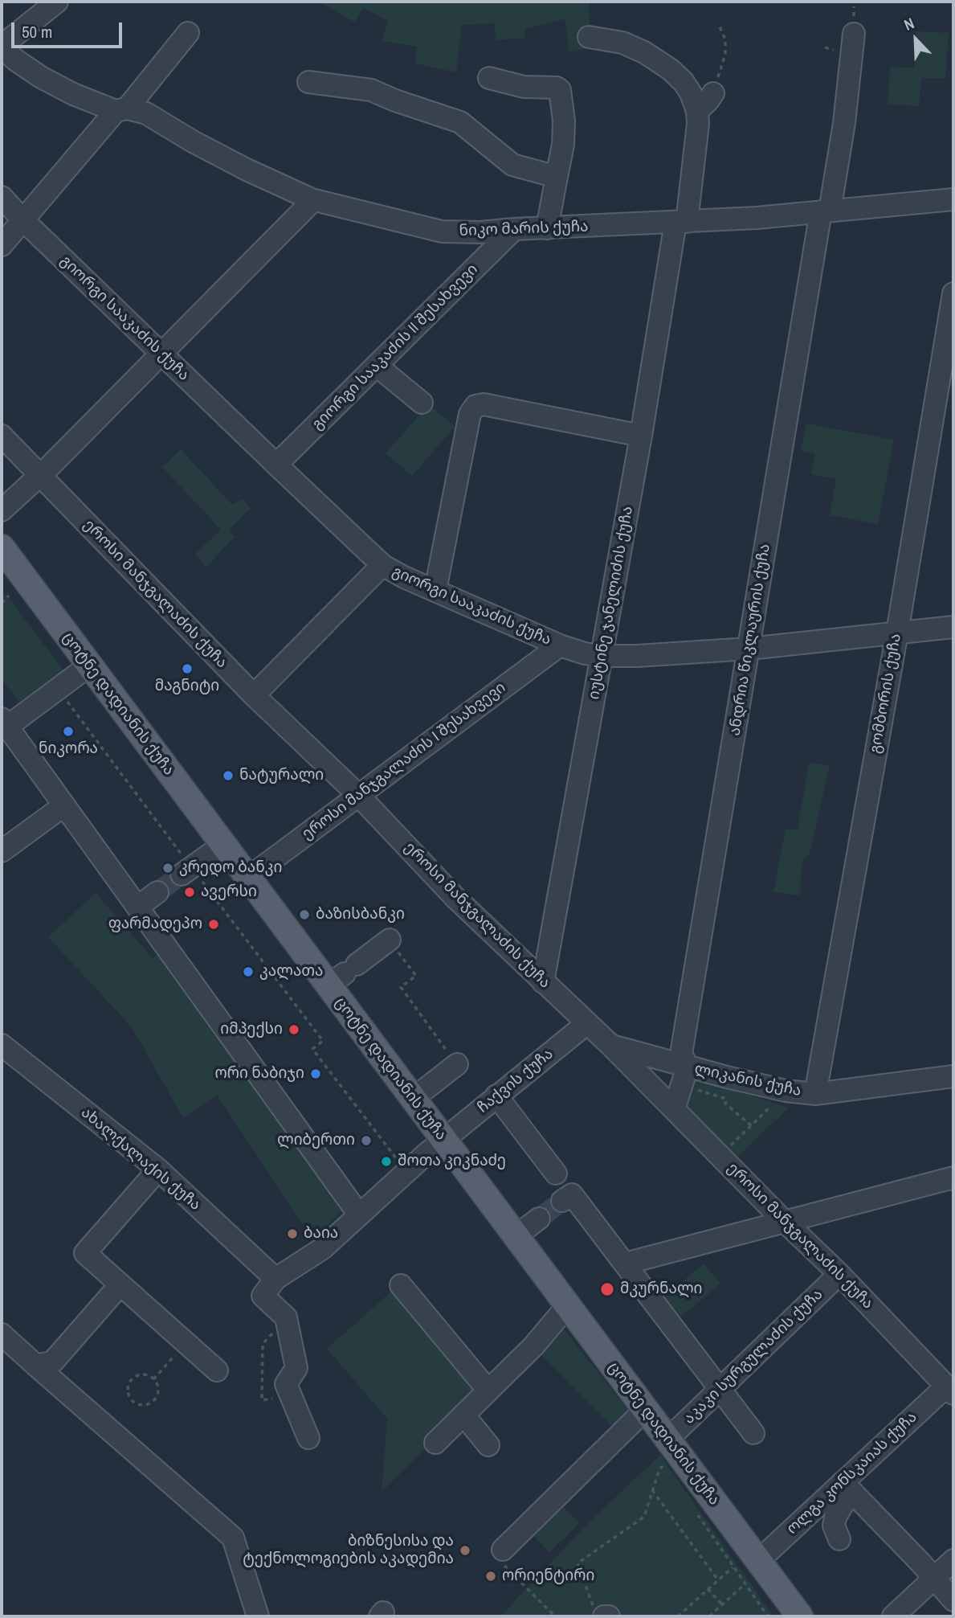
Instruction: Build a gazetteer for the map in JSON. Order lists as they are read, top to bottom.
{
  "streets": {
    "main road": ["ცოტნე დადიანის ქუჩა"],
    "street": [
      "ნიკო მარის ქუჩა",
      "გიორგი სააკაძის ქუჩა",
      "გიორგი სააკაძის II შესახვევი",
      "ეროსი მანჯგალაძის ქუჩა",
      "იუსტინე ჯანელიძის ქუჩა",
      "ანდრია წიკლაურის ქუჩა",
      "გომბორის ქუჩა",
      "ეროსი მანჯგალაძის I შესახვევი",
      "ლიკანის ქუჩა",
      "ჩაქვის ქუჩა",
      "ახალქალაქის ქუჩა",
      "აკაკი სურგულაძის ქუჩა",
      "ოლგა კონსკაიას ქუჩა"
    ]
  },
  "crossings": [
    ["ნიკო მარის ქუჩა", "გიორგი სააკაძის II შესახვევი"],
    ["ნიკო მარის ქუჩა", "იუსტინე ჯანელიძის ქუჩა"],
    ["ნიკო მარის ქუჩა", "ანდრია წიკლაურის ქუჩა"],
    ["გიორგი სააკაძის ქუჩა", "გიორგი სააკაძის II შესახვევი"],
    ["გიორგი სააკაძის ქუჩა", "იუსტინე ჯანელიძის ქუჩა"],
    ["გიორგი სააკაძის ქუჩა", "ანდრია წიკლაურის ქუჩა"],
    ["გიორგი სააკაძის ქუჩა", "გომბორის ქუჩა"],
    ["გიორგი სააკაძის ქუჩა", "ეროსი მანჯგალაძის I შესახვევი"],
    ["ეროსი მანჯგალაძის ქუჩა", "იუსტინე ჯანელიძის ქუჩა"],
    ["ეროსი მანჯგალაძის ქუჩა", "ეროსი მანჯგალაძის I შესახვევი"],
    ["ეროსი მანჯგალაძის ქუჩა", "ლიკანის ქუჩა"],
    ["ეროსი მანჯგალაძის ქუჩა", "ჩაქვის ქუჩა"],
    ["ეროსი მანჯგალაძის ქუჩა", "აკაკი სურგულაძის ქუჩა"],
    ["ეროსი მანჯგალაძის ქუჩა", "ოლგა კონსკაიას ქუჩა"],
    ["ანდრია წიკლაურის ქუჩა", "ლიკანის ქუჩა"],
    ["გომბორის ქუჩა", "ლიკანის ქუჩა"],
    ["ცოტნე დადიანის ქუჩა", "ეროსი მანჯგალაძის I შესახვევი"],
    ["ცოტნე დადიანის ქუჩა", "ჩაქვის ქუჩა"],
    ["ცოტნე დადიანის ქუჩა", "აკაკი სურგულაძის ქუჩა"],
    ["ცოტნე დადიანის ქუჩა", "ოლგა კონსკაიას ქუჩა"],
    ["ჩაქვის ქუჩა", "ახალქალაქის ქუჩა"]
  ],
  "places": [
    "მაგნიტი",
    "ნიკორა",
    "ნატურალი",
    "კრედო ბანკი",
    "ავერსი",
    "ბაზისბანკი",
    "ფარმადეპო",
    "კალათა",
    "იმპექსი",
    "ორი ნაბიჯი",
    "ლიბერთი",
    "შოთა კიკნაძე",
    "ბაია",
    "მკურნალი",
    "ბიზნესისა და ტექნოლოგიების აკადემია",
    "ორიენტირი"
  ],
  "scale_bar": "50 m",
  "north": "top left"
}
